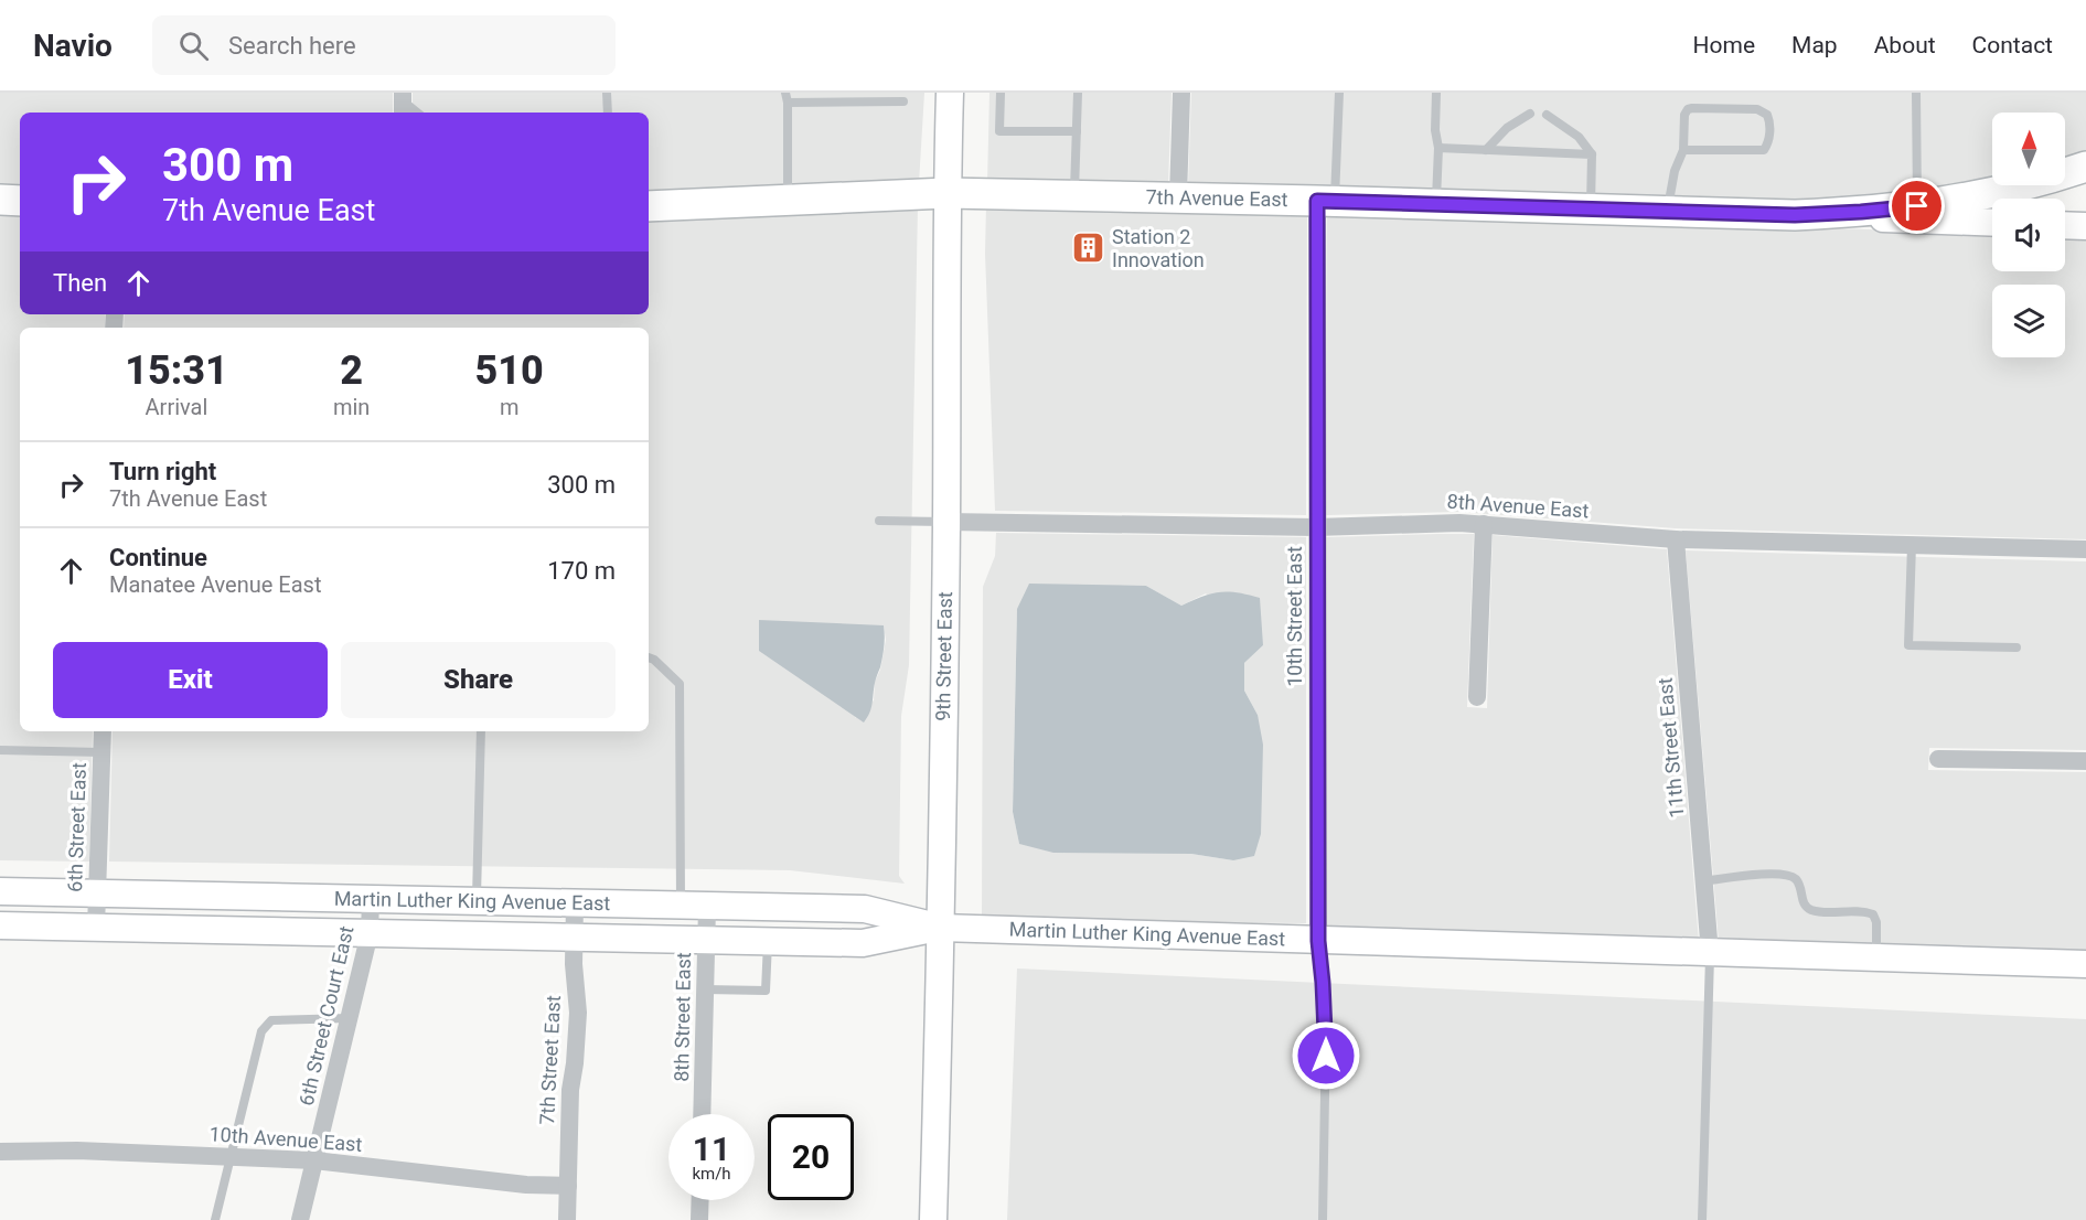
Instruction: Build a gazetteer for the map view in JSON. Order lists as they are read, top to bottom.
{
  "streets": {
    "main road": ["7th Avenue East"],
    "street": [
      "8th Avenue East",
      "10th Street East",
      "9th Street East",
      "11th Street East",
      "6th Street East",
      "Martin Luther King Avenue East",
      "6th Street Court East",
      "8th Street East",
      "7th Street East",
      "10th Avenue East"
    ]
  },
  "crossings": [
    ["7th Avenue East", "10th Street East"],
    ["7th Avenue East", "9th Street East"],
    ["8th Avenue East", "10th Street East"],
    ["8th Avenue East", "9th Street East"],
    ["8th Avenue East", "11th Street East"],
    ["10th Street East", "Martin Luther King Avenue East"],
    ["9th Street East", "Martin Luther King Avenue East"],
    ["11th Street East", "Martin Luther King Avenue East"],
    ["6th Street East", "Martin Luther King Avenue East"],
    ["Martin Luther King Avenue East", "6th Street Court East"],
    ["Martin Luther King Avenue East", "8th Street East"],
    ["Martin Luther King Avenue East", "7th Street East"],
    ["6th Street Court East", "10th Avenue East"],
    ["7th Street East", "10th Avenue East"]
  ],
  "places": {
    "building": ["Station 2 Innovation"]
  },
  "north": "top",
  "page": {
    "header": "Navio",
    "search": "Search here",
    "nav": [
      "Home",
      "Map",
      "About",
      "Contact"
    ],
    "turn": ["300 m", "7th Avenue East"],
    "then": "Then",
    "eta": [
      "15:31",
      "Arrival",
      "2",
      "min",
      "510",
      "m"
    ],
    "list": [
      {
        "name": "Turn right",
        "note": "7th Avenue East",
        "value": "300 m"
      },
      {
        "name": "Continue",
        "note": "Manatee Avenue East",
        "value": "170 m"
      }
    ],
    "buttons": ["Exit", "Share"],
    "speed": "11 km/h",
    "limit": "20"
  }
}
